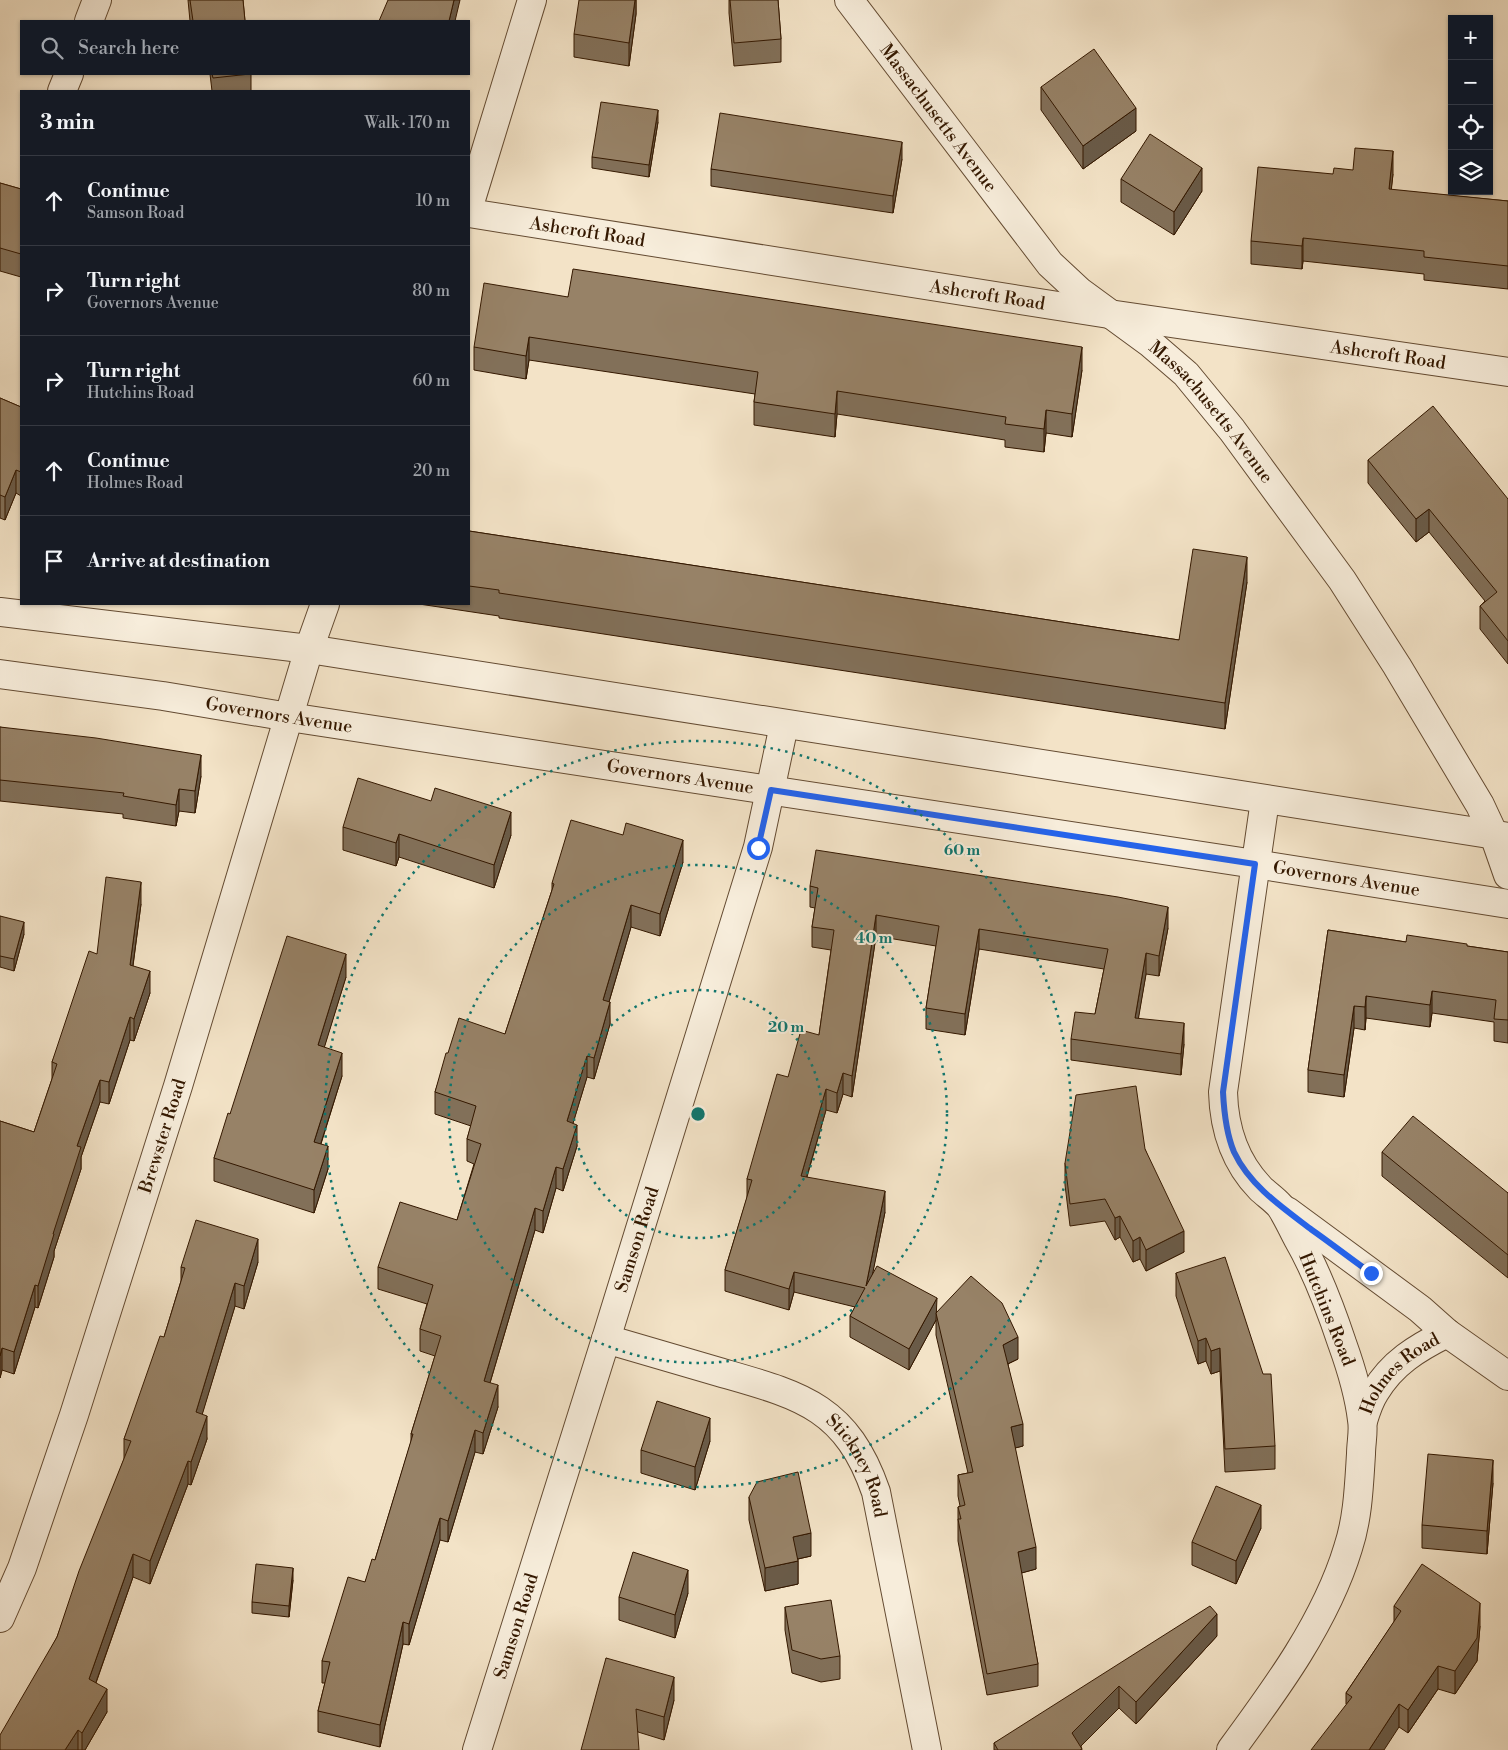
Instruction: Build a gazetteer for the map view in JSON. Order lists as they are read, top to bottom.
{
  "streets": {
    "street": [
      "Massachusetts Avenue",
      "Ashcroft Road",
      "Governors Avenue",
      "Brewster Road",
      "Samson Road",
      "Hutchins Road",
      "Holmes Road",
      "Stickney Road"
    ]
  },
  "crossings": [
    ["Massachusetts Avenue", "Ashcroft Road"],
    ["Governors Avenue", "Brewster Road"],
    ["Governors Avenue", "Samson Road"],
    ["Governors Avenue", "Hutchins Road"],
    ["Samson Road", "Stickney Road"],
    ["Hutchins Road", "Holmes Road"]
  ],
  "page": {
    "map_buttons": ["+", "−"],
    "search": "Search here",
    "heading": ["3 min", "Walk · 170 m"],
    "list": [
      ["Continue", "Samson Road", "10 m"],
      ["Turn right", "Governors Avenue", "80 m"],
      ["Turn right", "Hutchins Road", "60 m"],
      ["Continue", "Holmes Road", "20 m"],
      "Arrive at destination"
    ]
  },
  "rings": ["60 m", "40 m", "20 m"]
}
